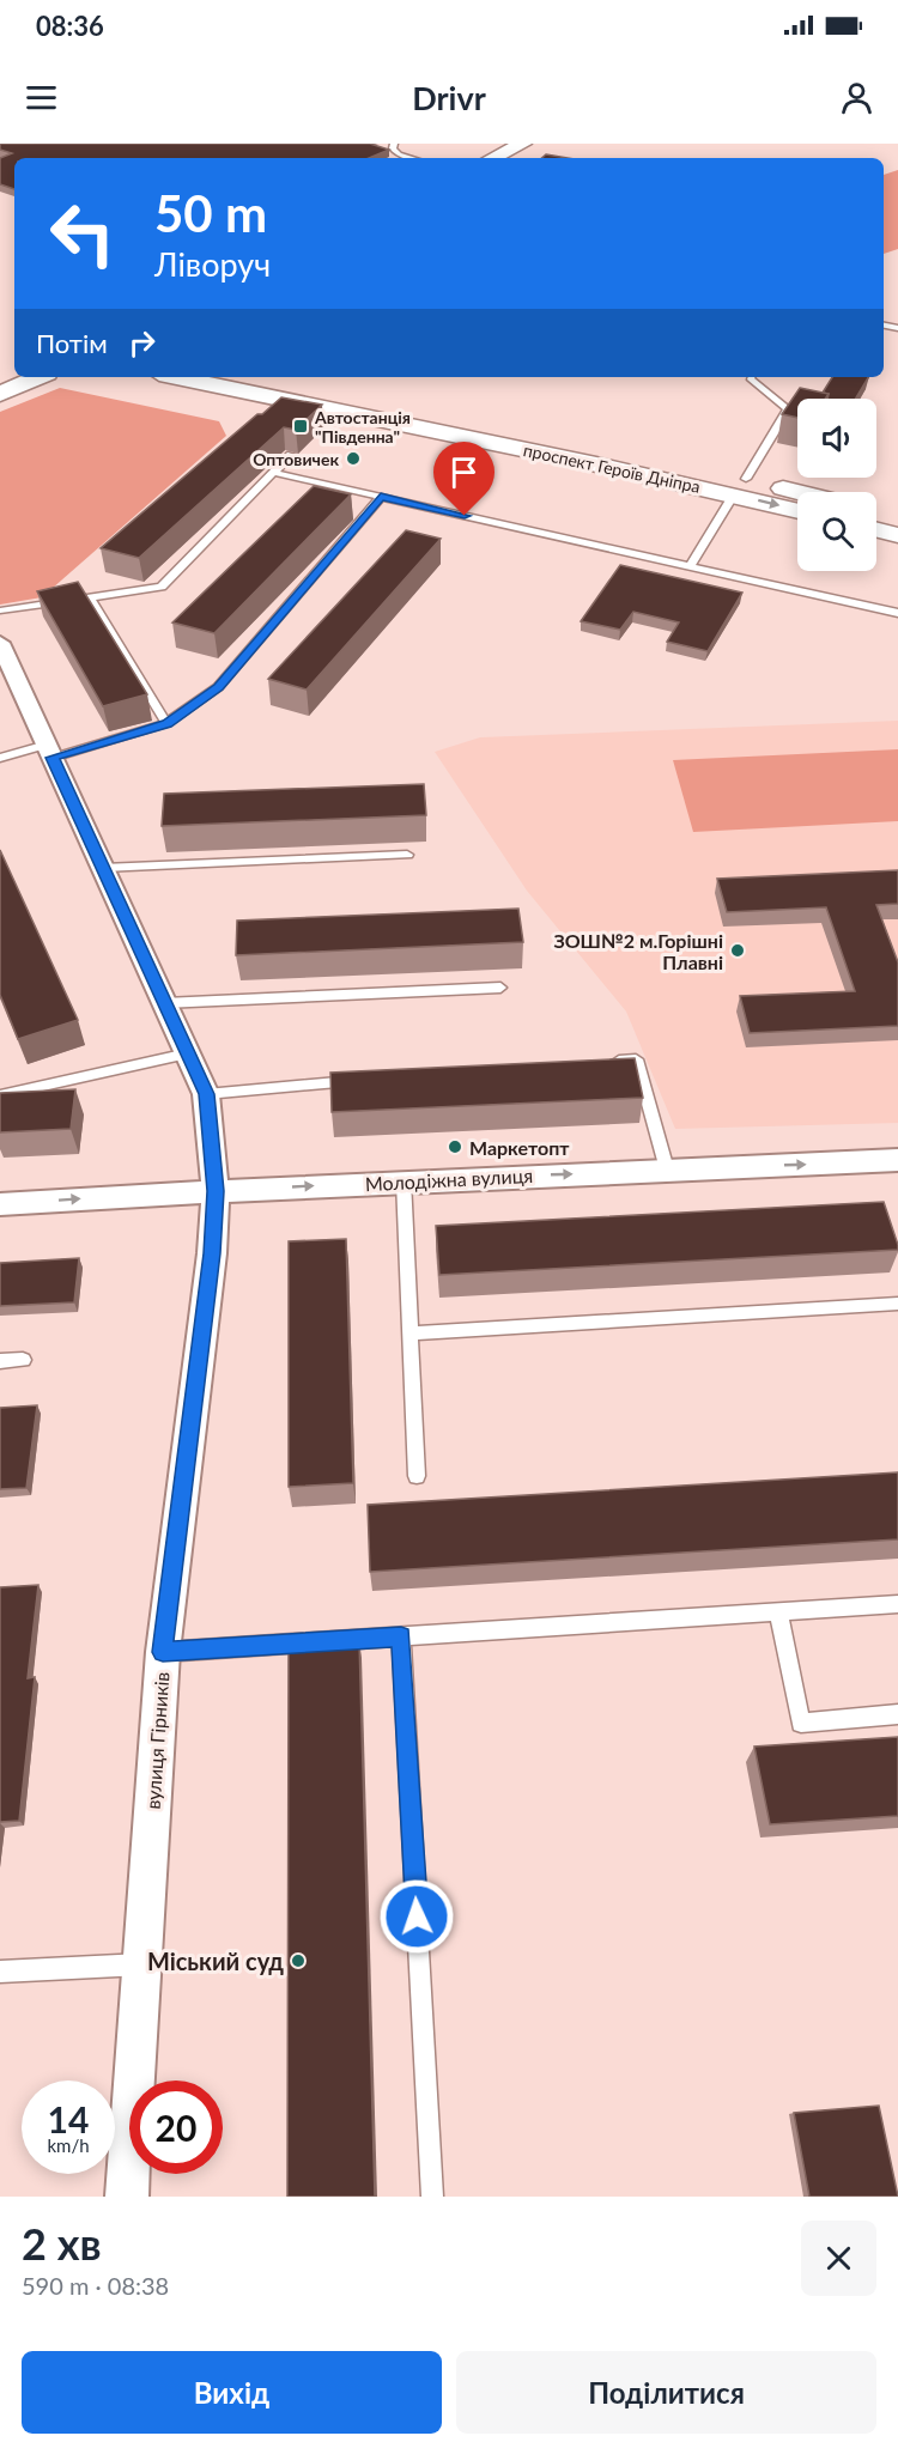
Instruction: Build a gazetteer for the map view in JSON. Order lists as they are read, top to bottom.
{
  "streets": {
    "street": ["проспект Героїв Дніпра", "Молодіжна вулиця", "вулиця Гірників"]
  },
  "crossings": [
    ["Молодіжна вулиця", "вулиця Гірників"]
  ],
  "one_way": ["Молодіжна вулиця"],
  "places": {
    "transit": ["Автостанція \"Південна\""],
    "other": [
      "Оптовичек",
      "ЗОШ№2 м.Горішні Плавні",
      "Маркетопт",
      "Міський суд"
    ]
  },
  "page": {
    "status": "08:36",
    "header": "Drivr",
    "turn": ["50 m", "Ліворуч"],
    "then": "Потім",
    "speed": "14 km/h",
    "limit": "20",
    "heading": ["2 хв", "590 m · 08:38"],
    "buttons": ["Вихід", "Поділитися"]
  }
}
